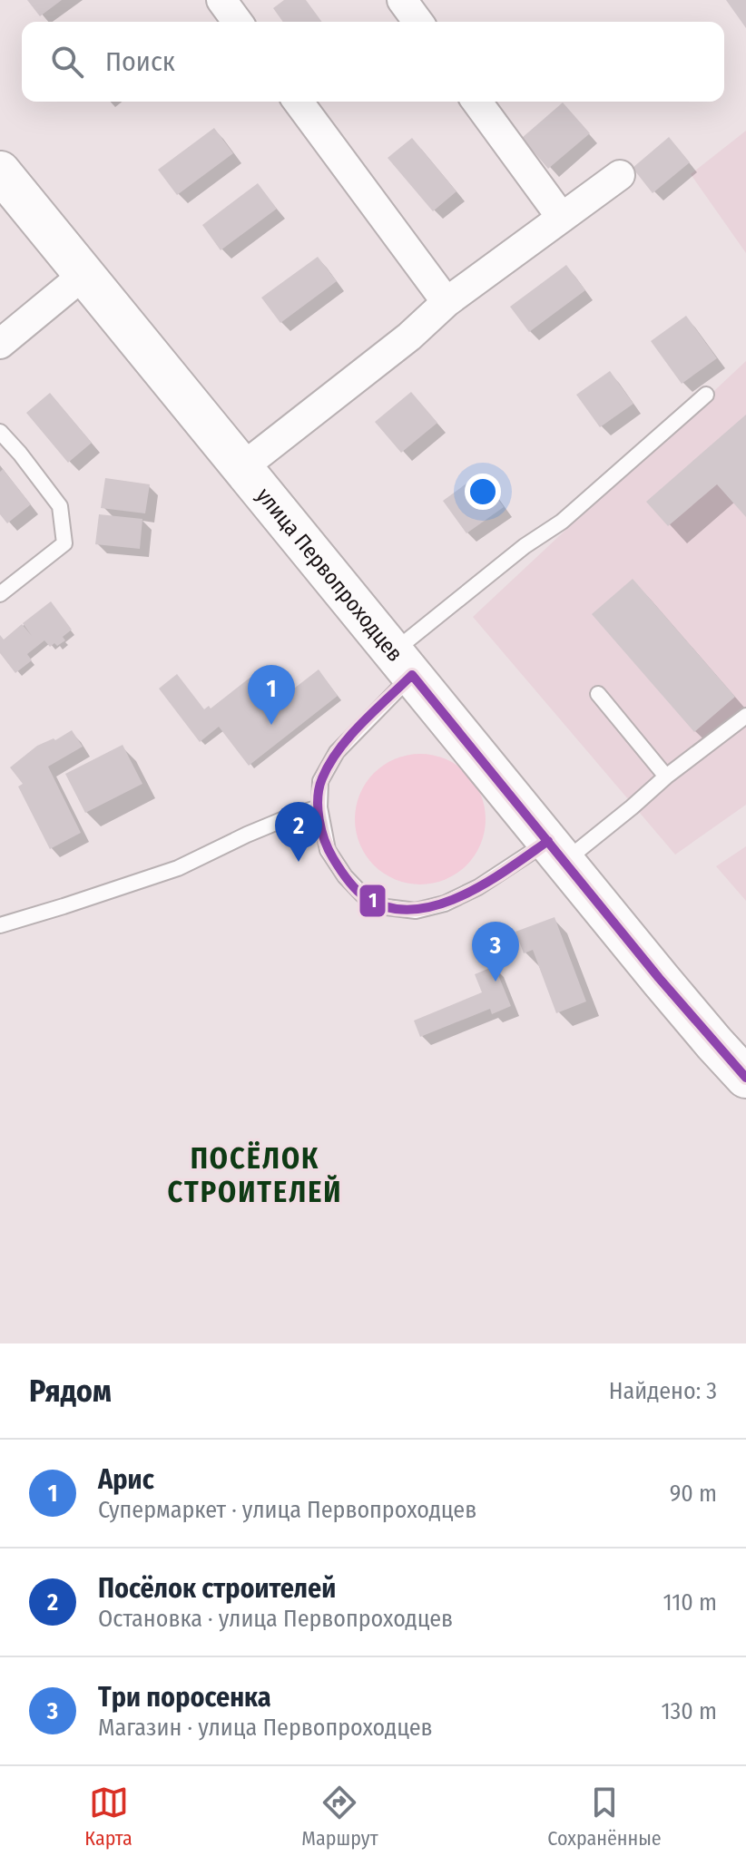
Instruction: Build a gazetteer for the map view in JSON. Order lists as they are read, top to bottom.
{
  "streets": {
    "street": ["улица Первопроходцев"]
  },
  "districts": ["ПОСЁЛОК СТРОИТЕЛЕЙ"],
  "lines": ["transit line 1"],
  "page": {
    "search": "Поиск",
    "pins": ["1", "2", "3"],
    "heading": ["Рядом", "Найдено: 3"],
    "list": [
      {
        "mark": "1",
        "name": "Арис",
        "note": "Супермаркет · улица Первопроходцев",
        "value": "90 m"
      },
      {
        "mark": "2",
        "name": "Посёлок строителей",
        "note": "Остановка · улица Первопроходцев",
        "value": "110 m"
      },
      {
        "mark": "3",
        "name": "Три поросенка",
        "note": "Магазин · улица Первопроходцев",
        "value": "130 m"
      }
    ],
    "nav": ["Карта", "Маршрут", "Сохранённые"]
  }
}
